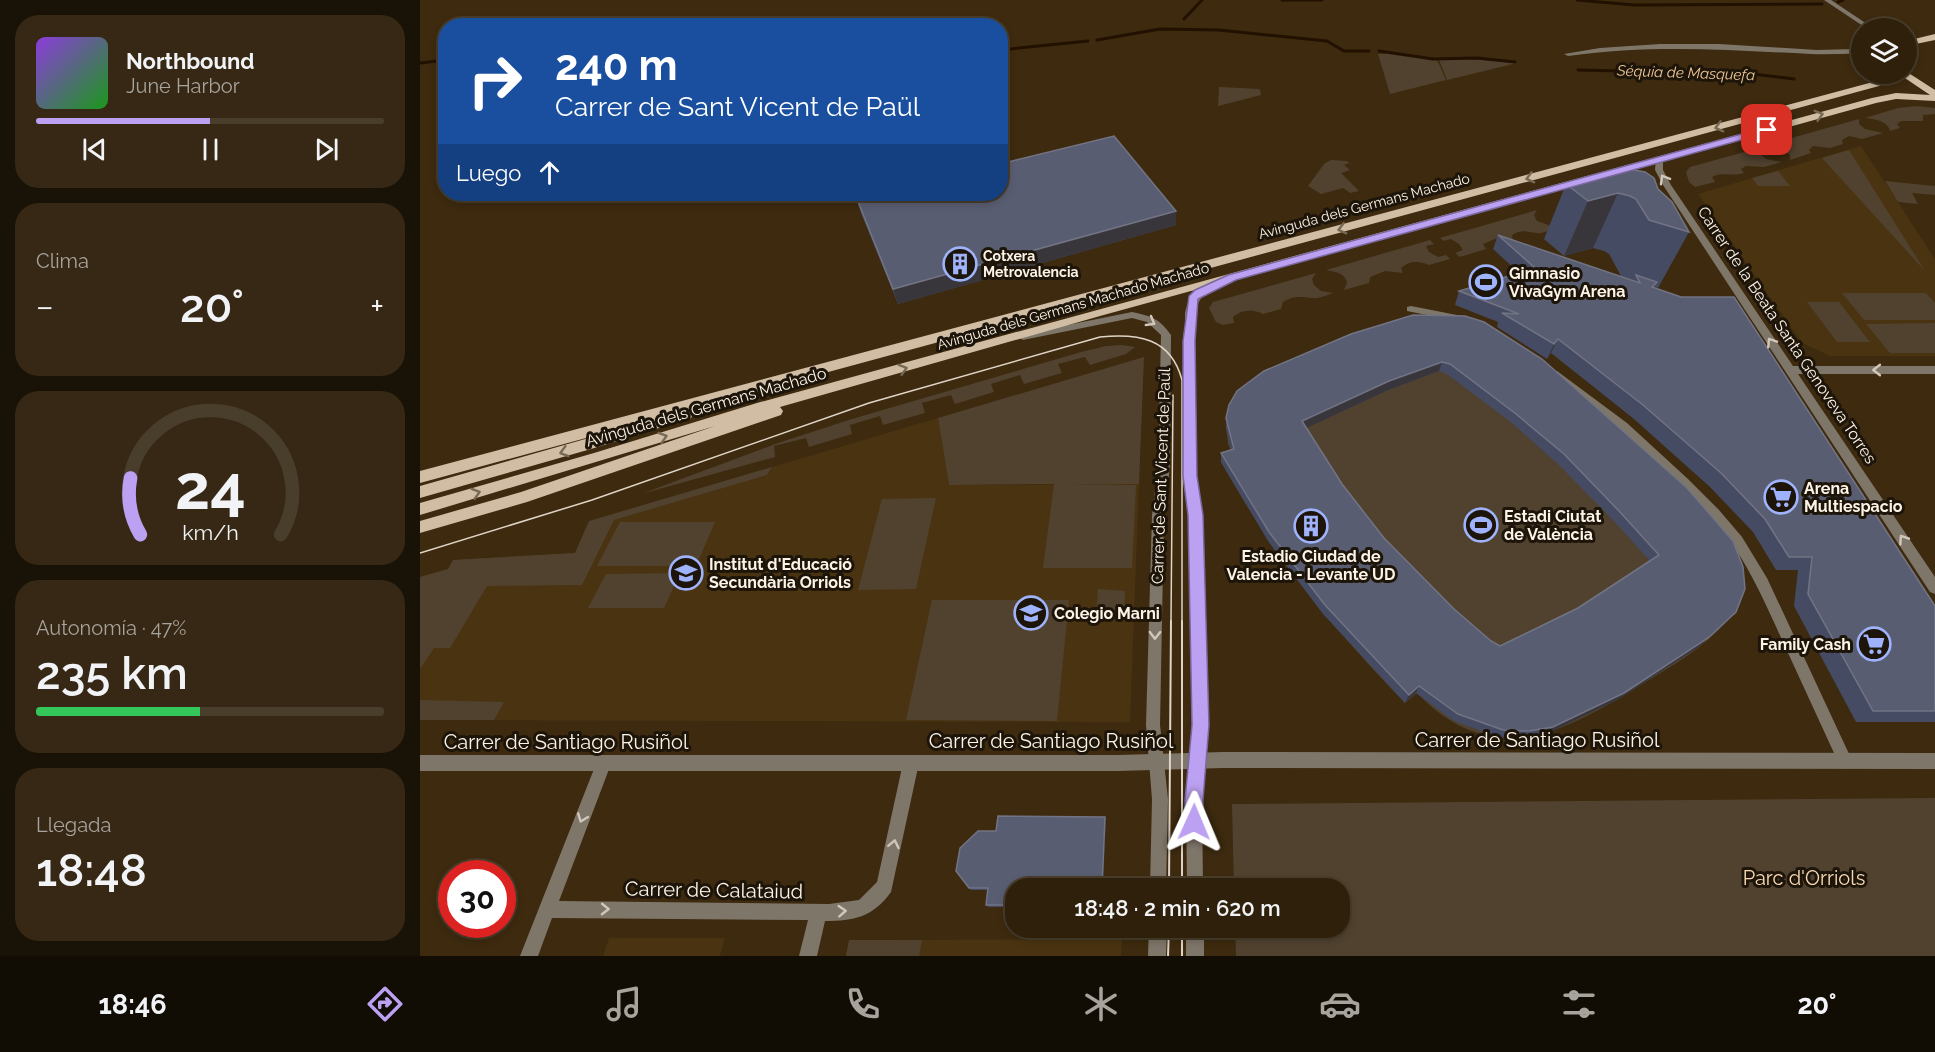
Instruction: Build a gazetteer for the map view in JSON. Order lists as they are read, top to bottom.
{
  "streets": {
    "main road": ["Avinguda dels Germans Machado", "Avinguda dels Germans Machado Machado"],
    "street": [
      "Carrer de la Beata Santa Genoveva Torres",
      "Carrer de Sant Vicent de Paül",
      "Carrer de Santiago Rusiñol",
      "Carrer de Calataiud"
    ]
  },
  "crossings": [
    ["Avinguda dels Germans Machado", "Avinguda dels Germans Machado Machado"],
    ["Avinguda dels Germans Machado Machado", "Carrer de la Beata Santa Genoveva Torres"],
    ["Avinguda dels Germans Machado Machado", "Carrer de Sant Vicent de Paül"],
    ["Carrer de Sant Vicent de Paül", "Carrer de Santiago Rusiñol"],
    ["Carrer de Santiago Rusiñol", "Carrer de Calataiud"]
  ],
  "one_way": ["Avinguda dels Germans Machado Machado", "Carrer de la Beata Santa Genoveva Torres", "Carrer de Calataiud"],
  "water": ["Séquia de Masquefa"],
  "parks": ["Parc d'Orriols"],
  "places": {
    "building": ["Cotxera Metrovalencia", "Estadio Ciudad de Valencia - Levante UD"],
    "sports": ["Gimnasio VivaGym Arena", "Estadi Ciutat de València"],
    "supermarket": ["Arena Multiespacio", "Family Cash"],
    "school or university": ["Institut d'Educació Secundària Orriols", "Colegio Marni"]
  },
  "page": {
    "turn": ["240 m", "Carrer de Sant Vicent de Paül"],
    "song": ["Northbound", "June Harbor"],
    "then": "Luego",
    "tile": [
      "Clima",
      ["Autonomía · 47%", "235 km"],
      ["Llegada", "18:48"]
    ],
    "heat": ["−", "20°", "+"],
    "limit": "30",
    "trip": "18:48 · 2 min · 620 m",
    "tabs": ["18:46", "20°"],
    "gauge": ["24", "km/h"]
  }
}
